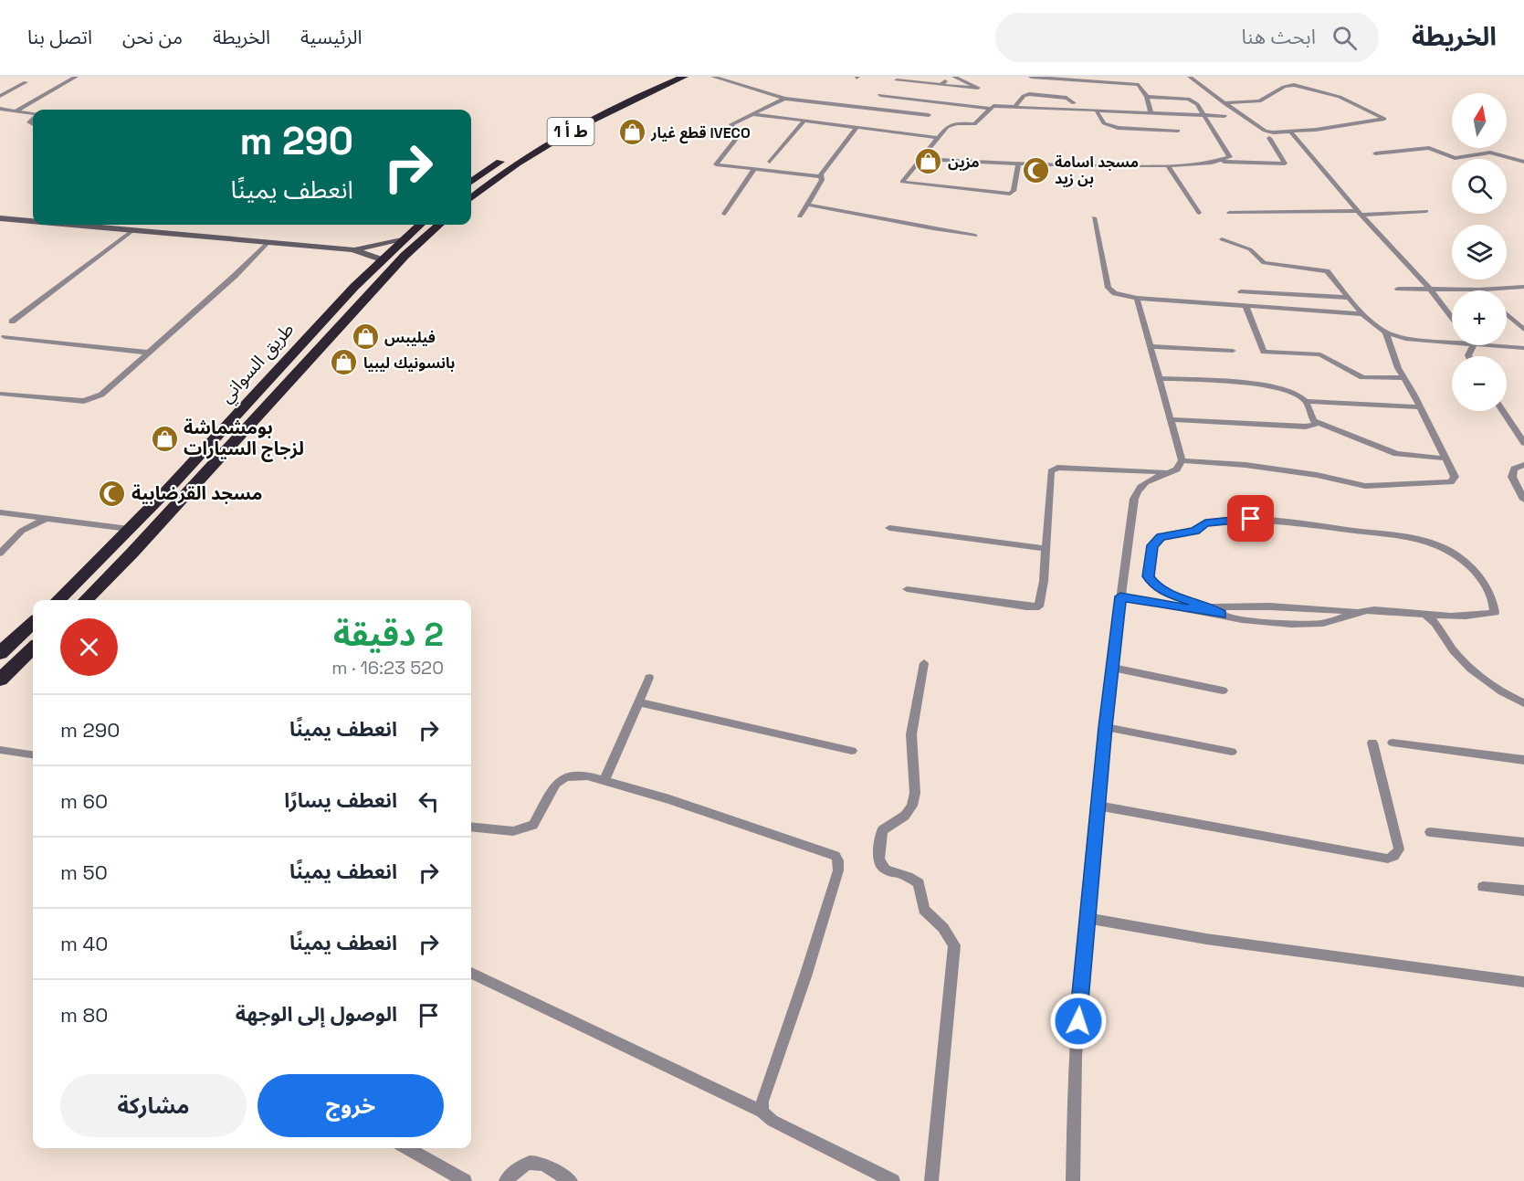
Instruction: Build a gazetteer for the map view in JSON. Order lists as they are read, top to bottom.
{
  "streets": {
    "highway": ["ط أ 1", "طريق السواني"]
  },
  "places": {
    "shop": [
      "قطع غيار IVECO",
      "مزين",
      "فيليبس",
      "بانسونيك ليبيا",
      "بومشماشة لزجاج السيارات"
    ],
    "mosque": ["مسجد اسامة بن زيد", "مسجد القرضابية"]
  },
  "north": "top",
  "page": {
    "header": "الخريطة",
    "search": "ابحث هنا",
    "nav": [
      "الرئيسية",
      "الخريطة",
      "من نحن",
      "اتصل بنا"
    ],
    "map_buttons": ["+", "−"],
    "turn": ["290 m", "انعطف يمينًا"],
    "heading": ["2 دقيقة", "520 m · 16:23"],
    "list": [
      {
        "name": "انعطف يمينًا",
        "value": "290 m"
      },
      {
        "name": "انعطف يسارًا",
        "value": "60 m"
      },
      {
        "name": "انعطف يمينًا",
        "value": "50 m"
      },
      {
        "name": "انعطف يمينًا",
        "value": "40 m"
      },
      {
        "name": "الوصول إلى الوجهة",
        "value": "80 m"
      }
    ],
    "buttons": ["خروج", "مشاركة"]
  }
}
